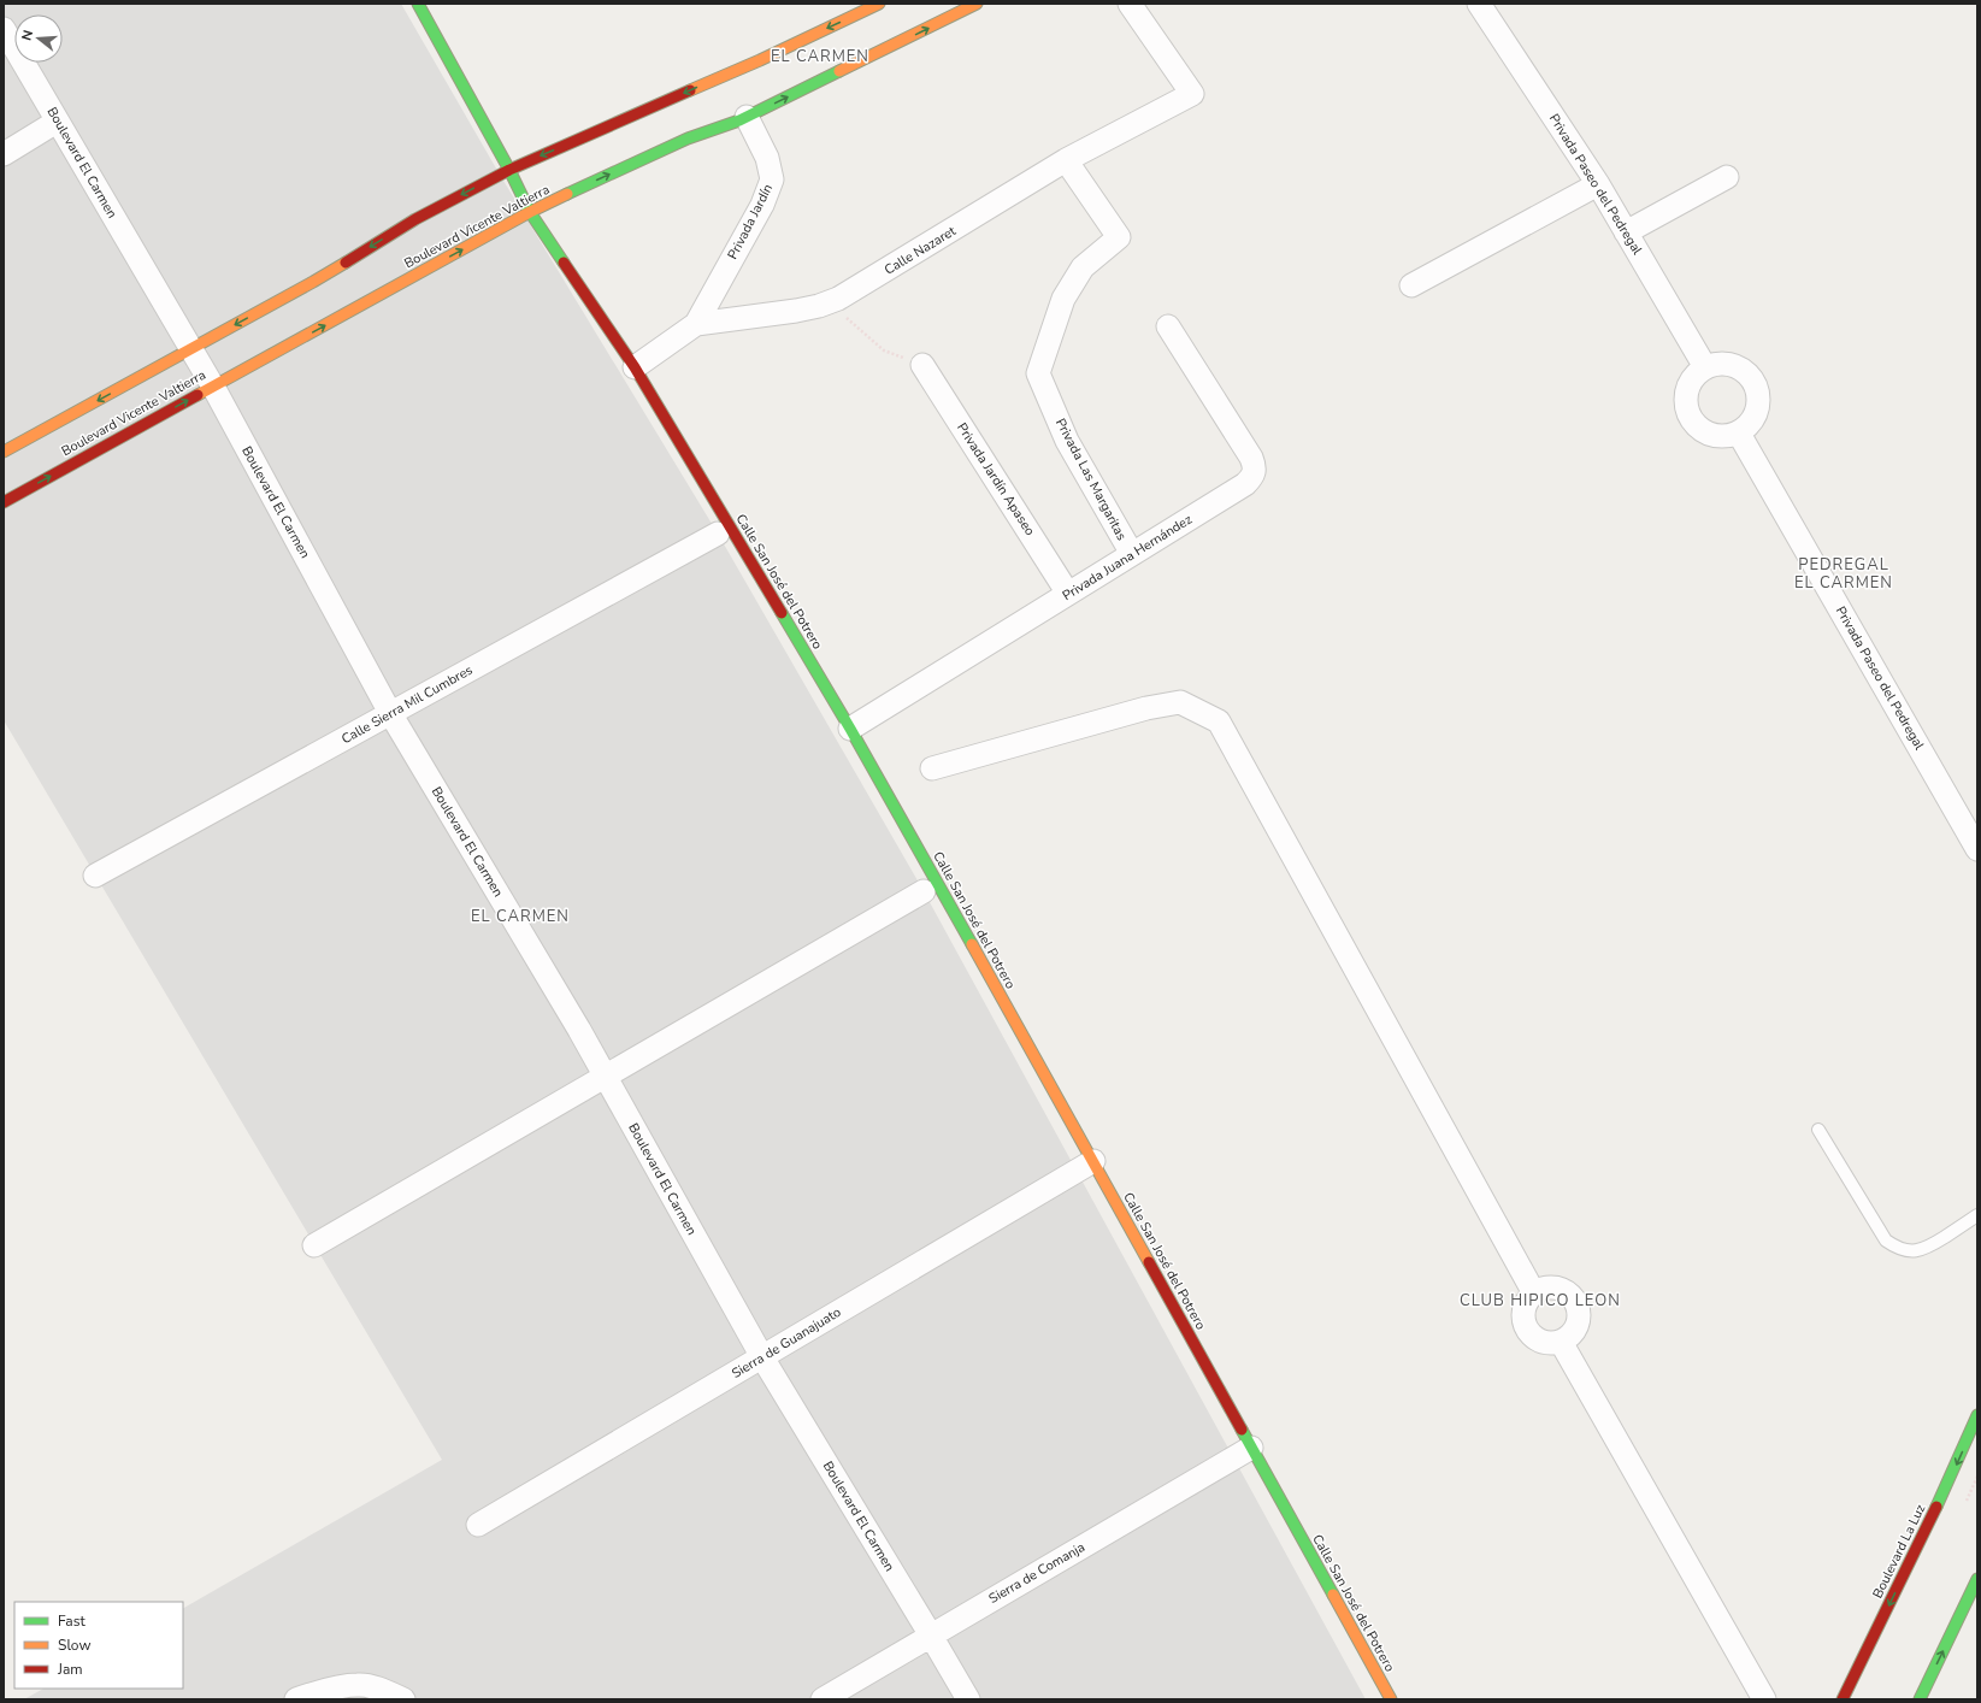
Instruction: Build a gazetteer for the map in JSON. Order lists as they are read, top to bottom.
{
  "streets": {
    "main road": ["Boulevard Vicente Valtierra", "Calle San José del Potrero", "Boulevard La Luz"],
    "street": [
      "Boulevard El Carmen",
      "Privada Paseo del Pedregal",
      "Privada Jardín",
      "Calle Nazaret",
      "Privada Jardín Apaseo",
      "Privada Las Margaritas",
      "Privada Juana Hernández",
      "Calle Sierra Mil Cumbres",
      "Sierra de Guanajuato",
      "Sierra de Comanja"
    ]
  },
  "crossings": [
    ["Boulevard El Carmen", "Boulevard Vicente Valtierra"],
    ["Boulevard El Carmen", "Calle Sierra Mil Cumbres"],
    ["Boulevard El Carmen", "Sierra de Guanajuato"],
    ["Boulevard El Carmen", "Sierra de Comanja"],
    ["Privada Jardín", "Boulevard Vicente Valtierra"],
    ["Privada Jardín", "Calle Nazaret"],
    ["Boulevard Vicente Valtierra", "Calle San José del Potrero"],
    ["Calle Nazaret", "Privada Las Margaritas"],
    ["Calle Nazaret", "Calle San José del Potrero"],
    ["Privada Jardín Apaseo", "Privada Juana Hernández"],
    ["Privada Las Margaritas", "Privada Juana Hernández"],
    ["Privada Juana Hernández", "Calle San José del Potrero"],
    ["Calle San José del Potrero", "Sierra de Guanajuato"],
    ["Calle San José del Potrero", "Sierra de Comanja"]
  ],
  "districts": [
    "EL CARMEN",
    "PEDREGAL EL CARMEN",
    "EL CARMEN",
    "CLUB HIPICO LEON"
  ],
  "legend": ["Fast", "Slow", "Jam"],
  "north": "left"
}
